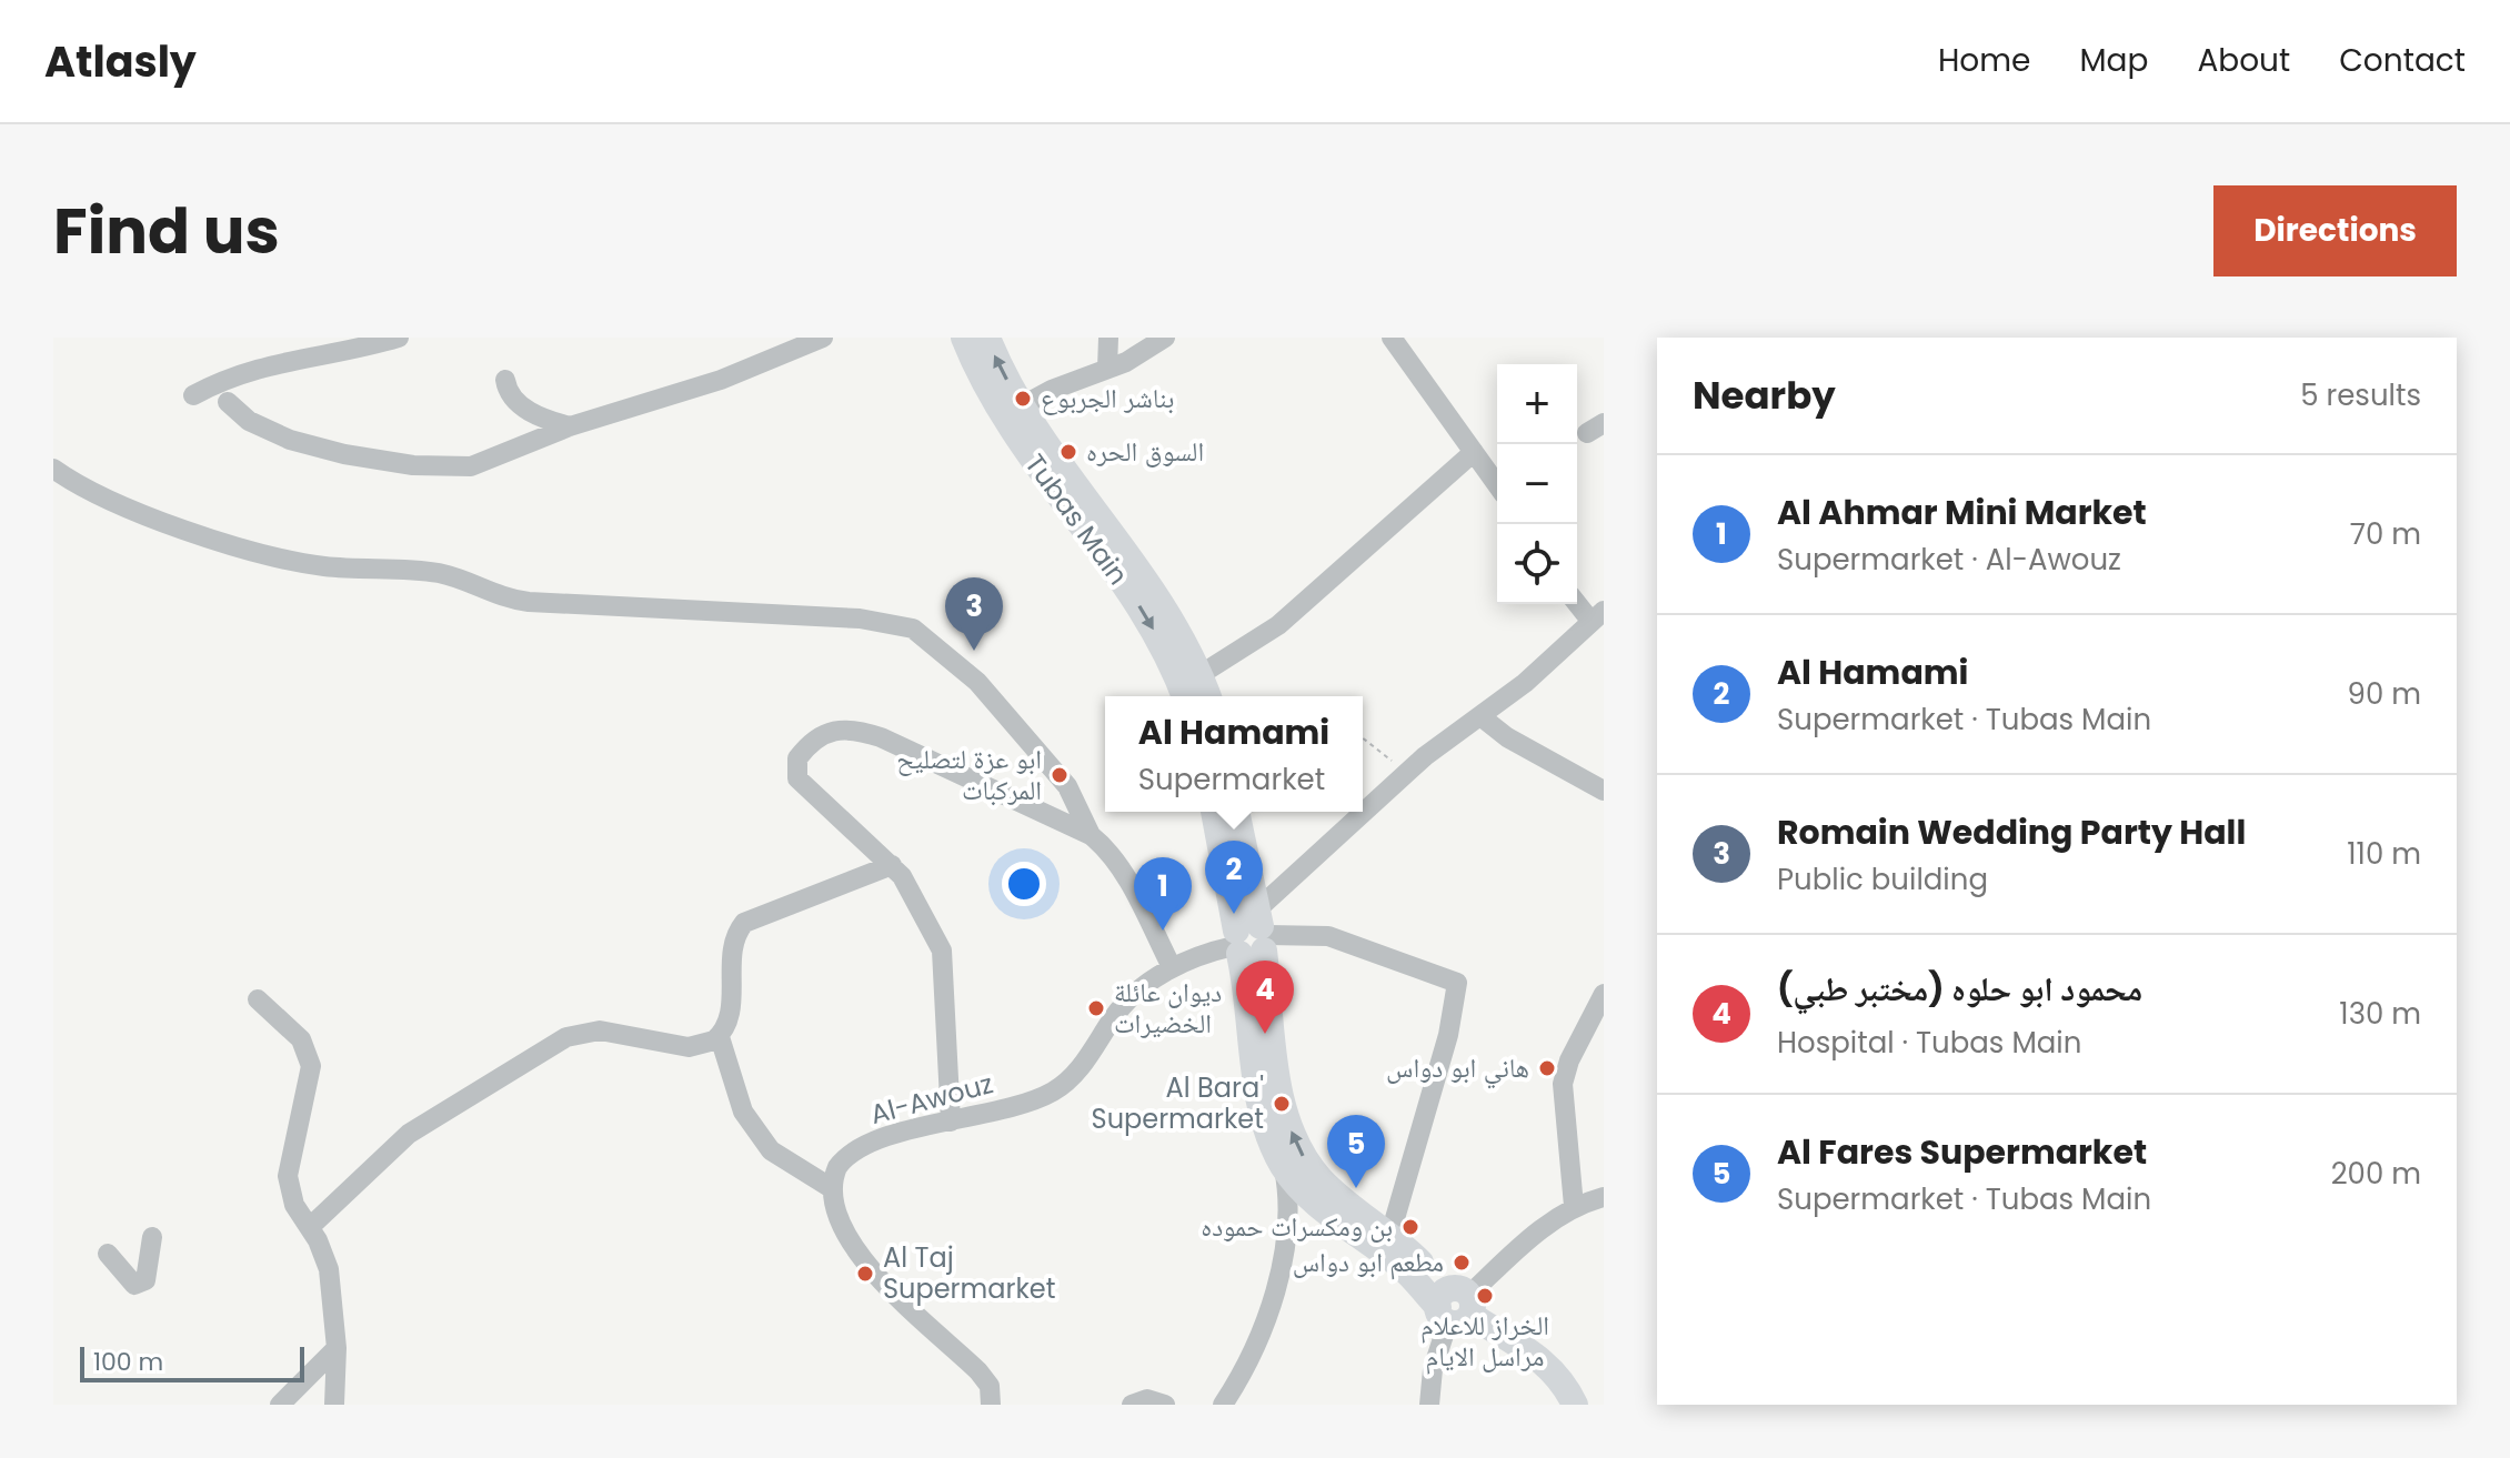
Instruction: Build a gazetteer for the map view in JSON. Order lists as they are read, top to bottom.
{
  "streets": {
    "main road": ["Tubas Main"],
    "street": ["Al-Awouz"]
  },
  "places": [
    "بناشر الجربوع",
    "السوق الحره",
    "ابو عزة لتصليح المركبات",
    "ديوان عائلة الخضيرات",
    "هاني ابو دواس",
    "Al Bara' Supermarket",
    "بن ومكسرات حموده",
    "مطعم ابو دواس",
    "Al Taj Supermarket",
    "الخراز للاعلام مراسل الايام"
  ],
  "scale_bar": "100 m",
  "page": {
    "header": "Atlasly",
    "nav": [
      "Home",
      "Map",
      "About",
      "Contact"
    ],
    "title": "Find us",
    "buttons": "Directions",
    "heading": ["Nearby", "5 results"],
    "map_buttons": ["+", "−"],
    "list": [
      {
        "mark": "1",
        "name": "Al Ahmar Mini Market",
        "note": "Supermarket · Al-Awouz",
        "value": "70 m"
      },
      {
        "mark": "2",
        "name": "Al Hamami",
        "note": "Supermarket · Tubas Main",
        "value": "90 m"
      },
      {
        "mark": "3",
        "name": "Romain Wedding Party Hall",
        "note": "Public building",
        "value": "110 m"
      },
      {
        "mark": "4",
        "name": "محمود ابو حلوه (مختبر طبي)",
        "note": "Hospital · Tubas Main",
        "value": "130 m"
      },
      {
        "mark": "5",
        "name": "Al Fares Supermarket",
        "note": "Supermarket · Tubas Main",
        "value": "200 m"
      }
    ],
    "pins": [
      "3",
      "2",
      "1",
      "4",
      "5"
    ],
    "popup": ["Al Hamami", "Supermarket"],
    "scale": "100 m"
  }
}
